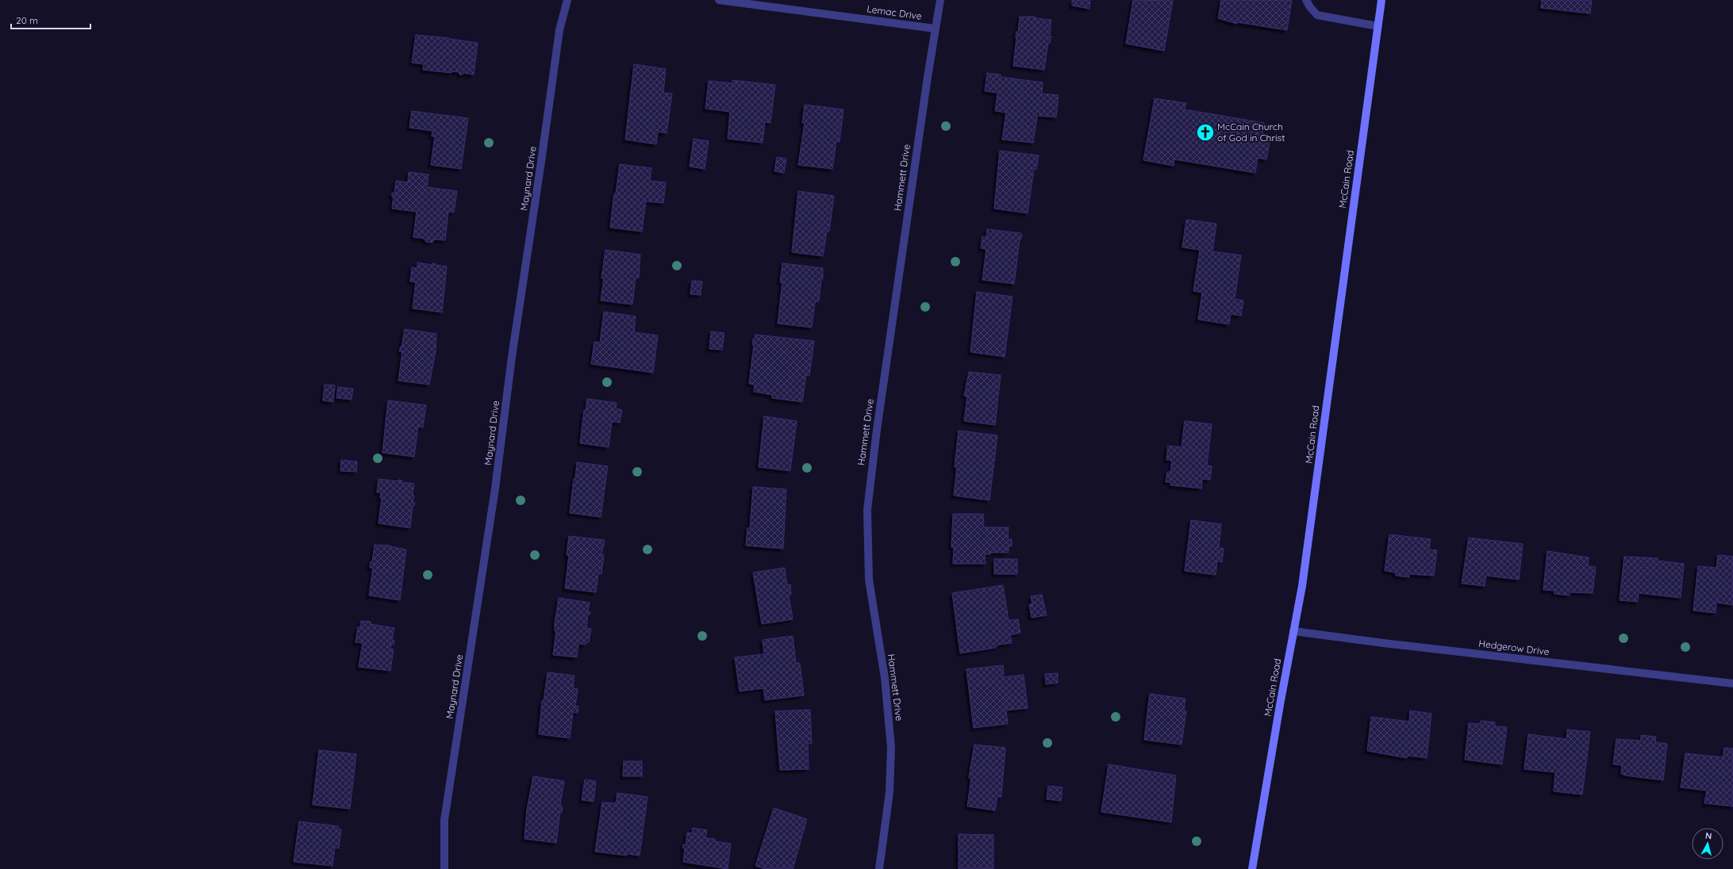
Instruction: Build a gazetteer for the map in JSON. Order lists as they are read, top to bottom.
{
  "streets": {
    "street": [
      "Lemac Drive",
      "Hammett Drive",
      "Maynard Drive",
      "McCain Road",
      "Hedgerow Drive"
    ]
  },
  "crossings": [
    ["Lemac Drive", "Hammett Drive"],
    ["McCain Road", "Hedgerow Drive"]
  ],
  "places": {
    "church": ["McCain Church of God in Christ"]
  },
  "scale_bar": "20 m",
  "north": "top"
}
